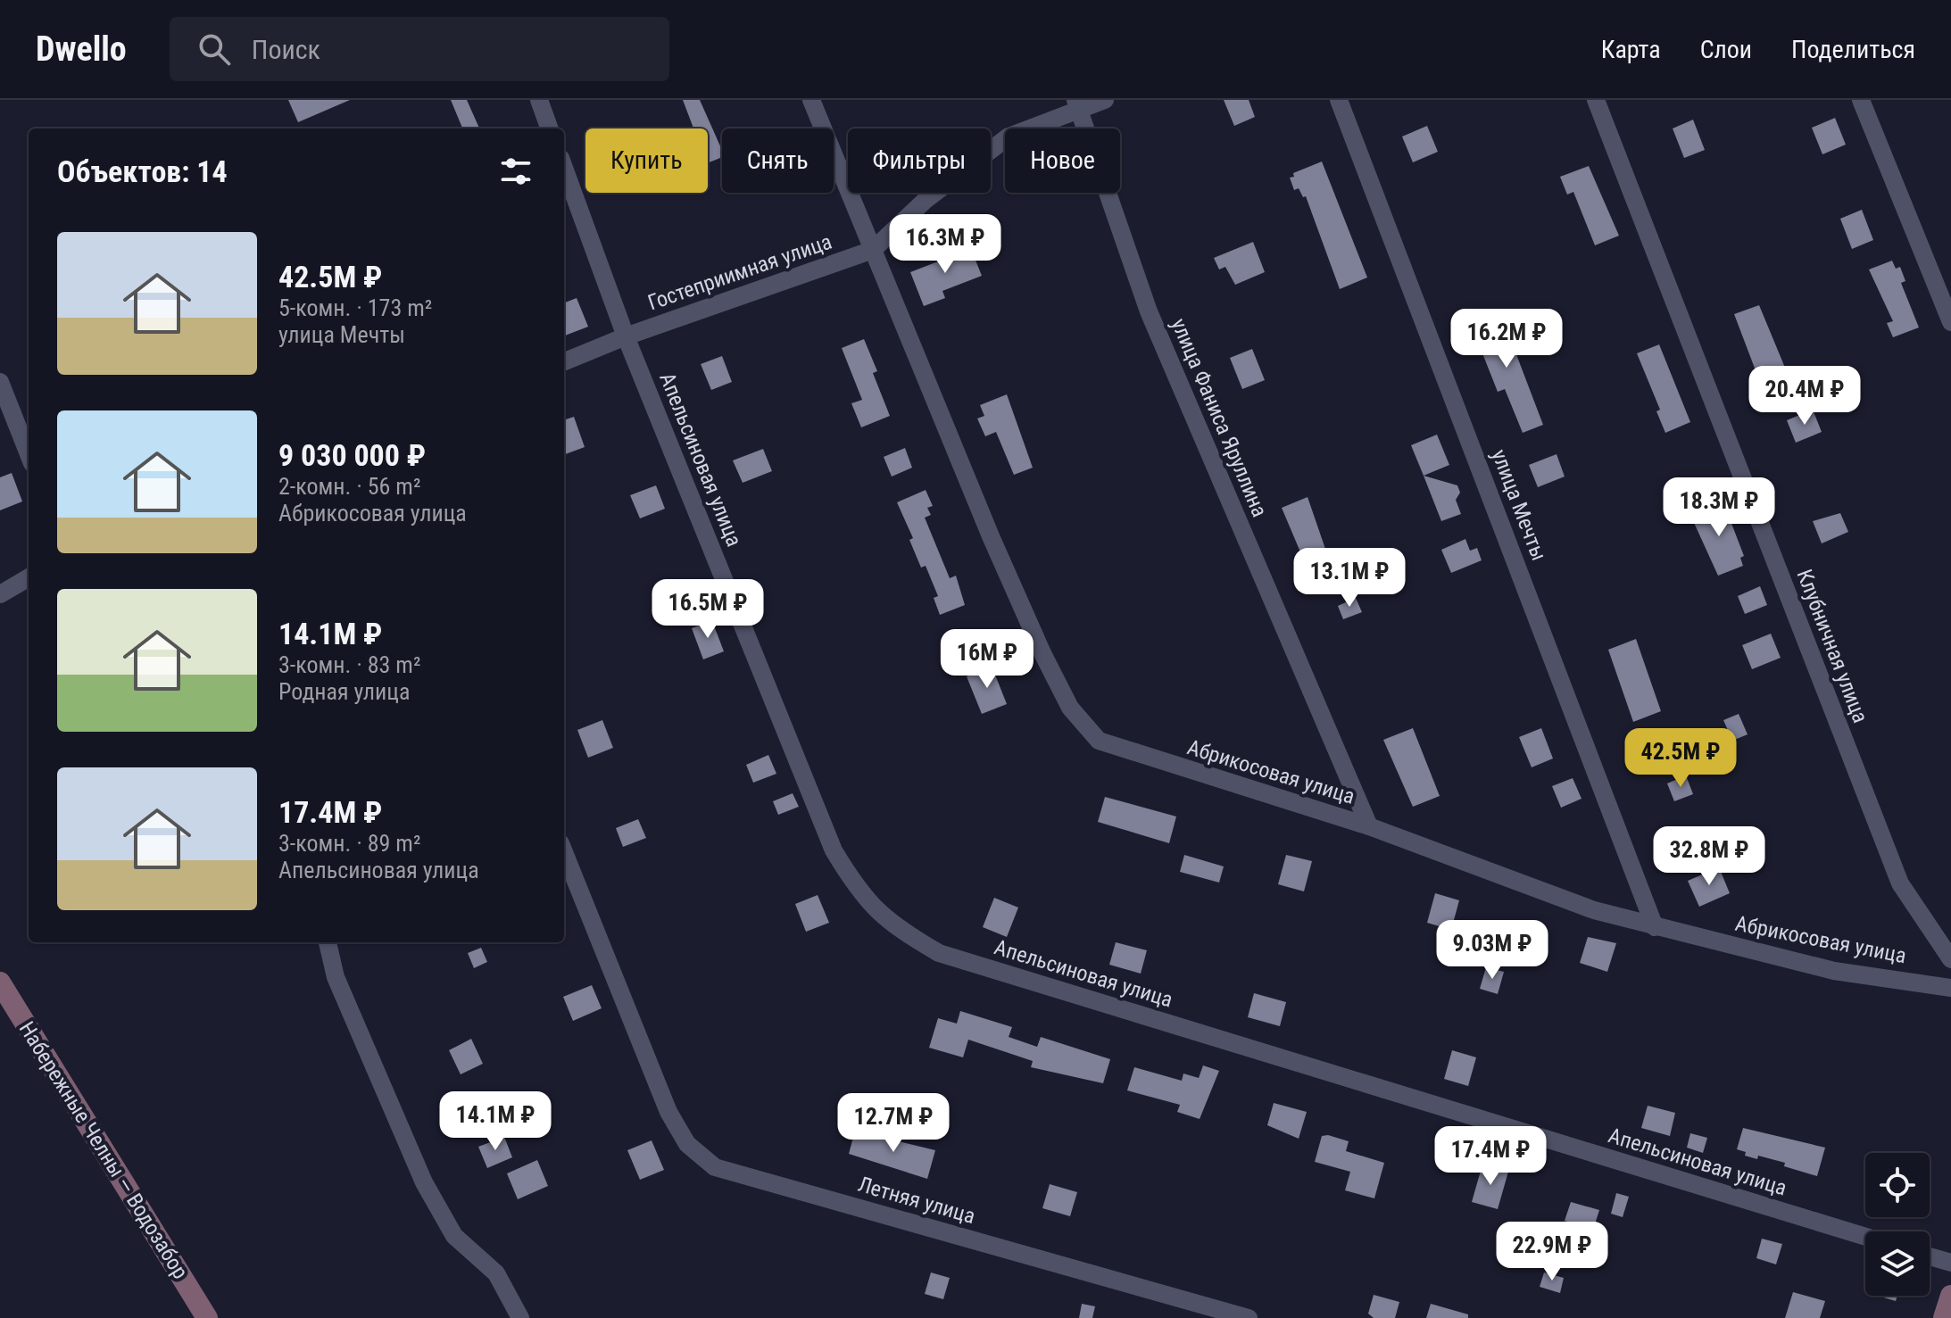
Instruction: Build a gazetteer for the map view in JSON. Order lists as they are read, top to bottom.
{
  "streets": {
    "main road": ["Набережные Челны — Водозабор"],
    "street": [
      "Гостеприимная улица",
      "улица Фаниса Яруллина",
      "Апельсиновая улица",
      "улица Мечты",
      "Клубничная улица",
      "Абрикосовая улица",
      "Летняя улица"
    ]
  },
  "crossings": [
    ["Гостеприимная улица", "улица Фаниса Яруллина"],
    ["Гостеприимная улица", "Апельсиновая улица"],
    ["Гостеприимная улица", "Абрикосовая улица"],
    ["улица Фаниса Яруллина", "Абрикосовая улица"],
    ["улица Мечты", "Абрикосовая улица"]
  ],
  "page": {
    "header": "Dwello",
    "search": "Поиск",
    "nav": ["Карта", "Слои", "Поделиться"],
    "chip": [
      "Купить",
      "Снять",
      "Фильтры",
      "Новое"
    ],
    "heading": "Объектов: 14",
    "price": [
      "16.3M ₽",
      "16.2M ₽",
      "20.4M ₽",
      "18.3M ₽",
      "13.1M ₽",
      "16.5M ₽",
      "16M ₽",
      "42.5M ₽",
      "32.8M ₽",
      "9.03M ₽",
      "14.1M ₽",
      "12.7M ₽",
      "17.4M ₽",
      "22.9M ₽"
    ],
    "list": [
      {
        "name": "42.5M ₽",
        "note": "5-комн. · 173 m² · улица Мечты"
      },
      {
        "name": "9 030 000 ₽",
        "note": "2-комн. · 56 m² · Абрикосовая улица"
      },
      {
        "name": "14.1M ₽",
        "note": "3-комн. · 83 m² · Родная улица"
      },
      {
        "name": "17.4M ₽",
        "note": "3-комн. · 89 m² · Апельсиновая улица"
      }
    ]
  }
}
